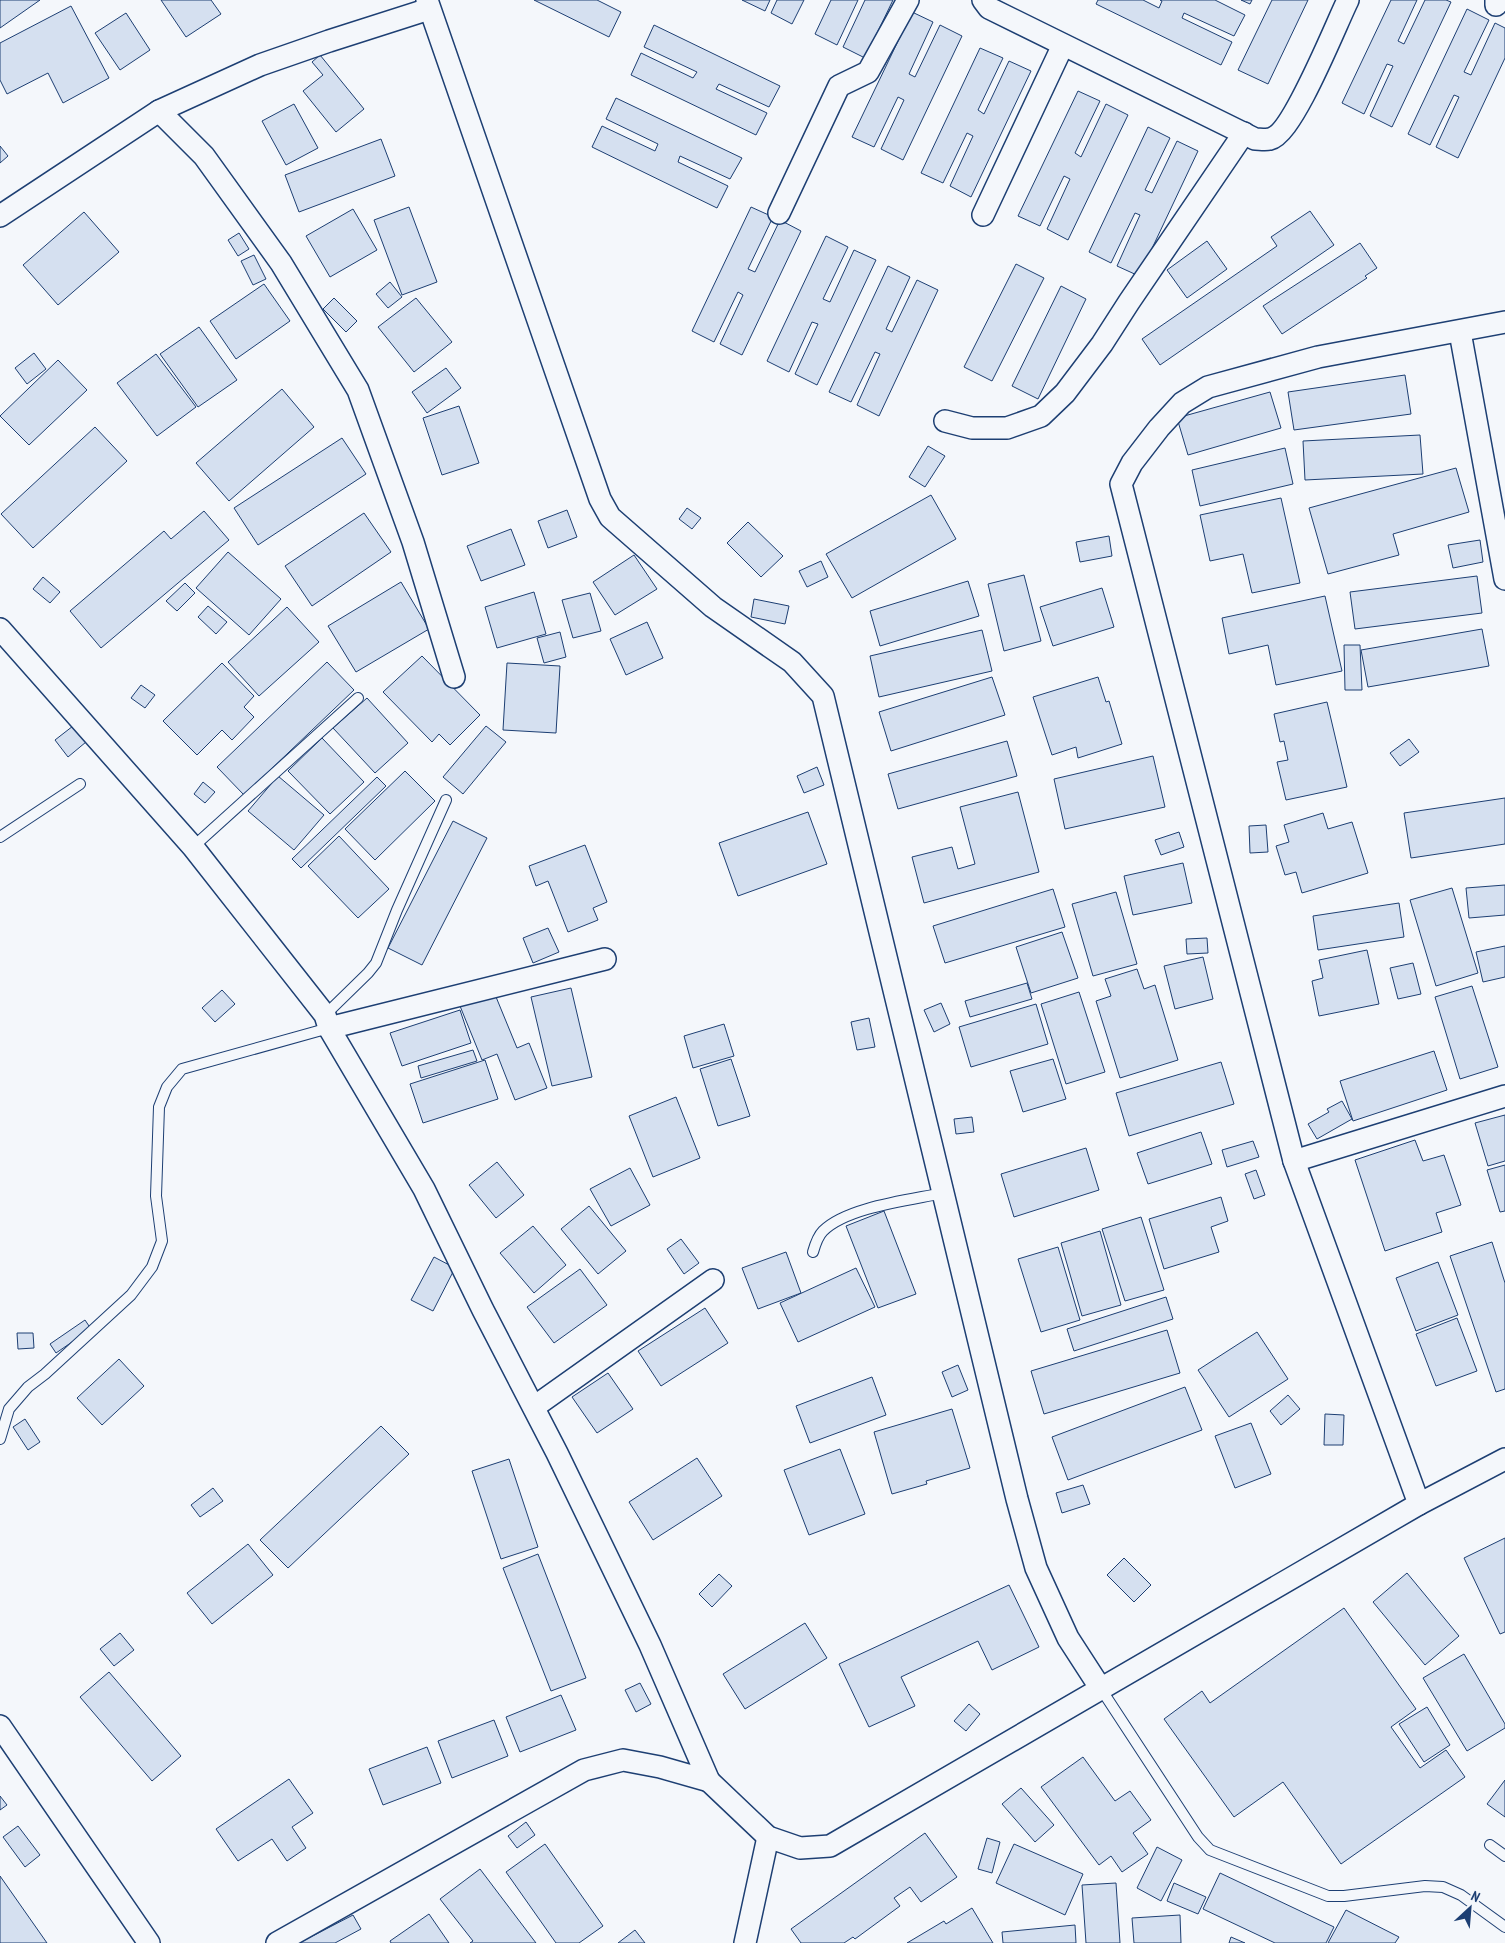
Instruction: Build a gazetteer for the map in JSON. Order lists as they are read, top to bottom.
{
  "north": "top right"
}
